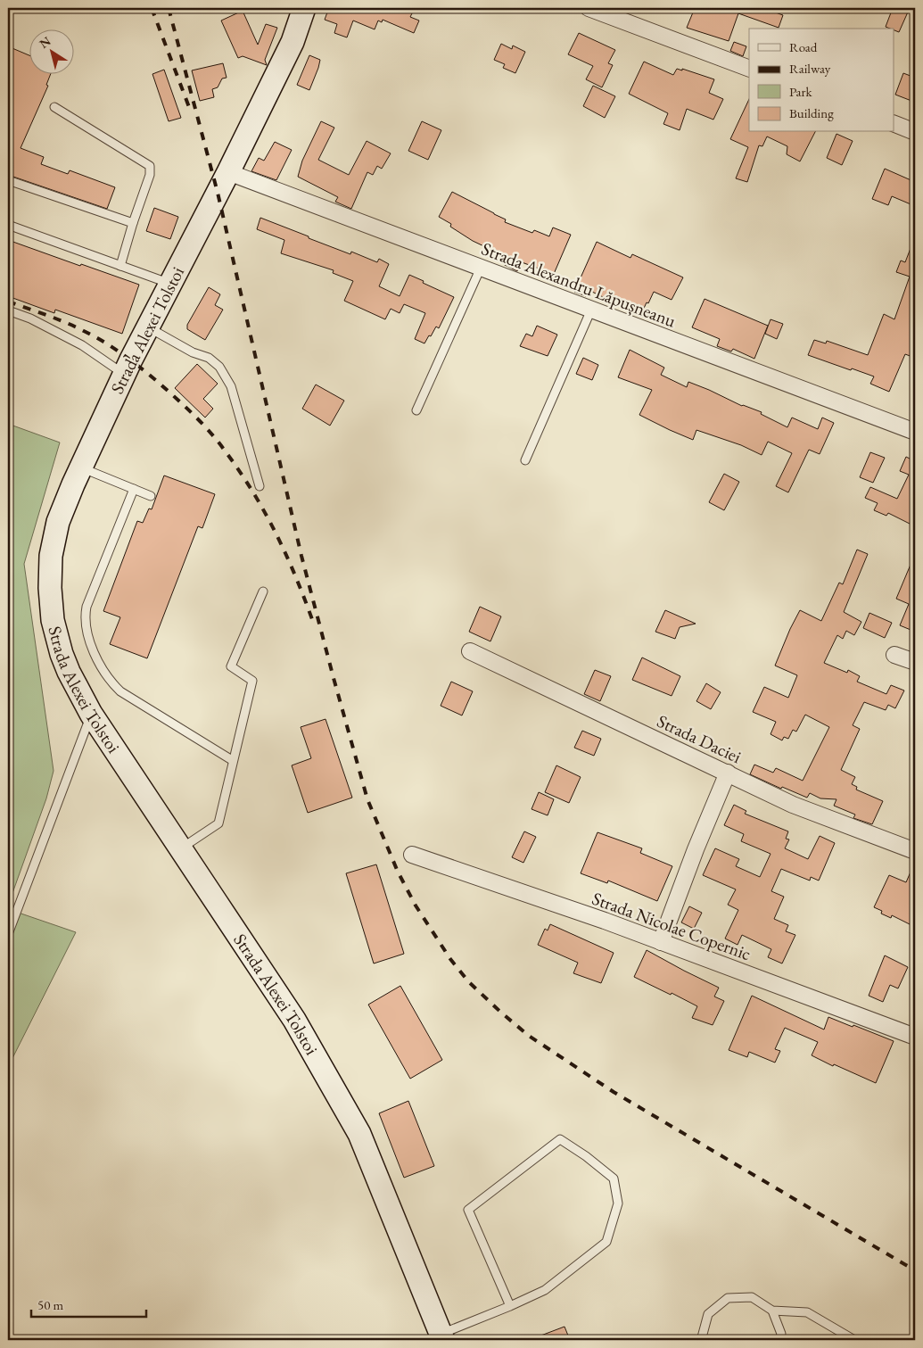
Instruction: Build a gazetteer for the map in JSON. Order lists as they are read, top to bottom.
{
  "streets": {
    "main road": ["Strada Alexei Tolstoi"],
    "street": ["Strada Alexandru Lăpușneanu", "Strada Daciei", "Strada Nicolae Copernic"]
  },
  "crossings": [
    ["Strada Alexandru Lăpușneanu", "Strada Alexei Tolstoi"]
  ],
  "legend": [
    "Road",
    "Railway",
    "Park",
    "Building"
  ],
  "scale_bar": "50 m",
  "north": "top left"
}
